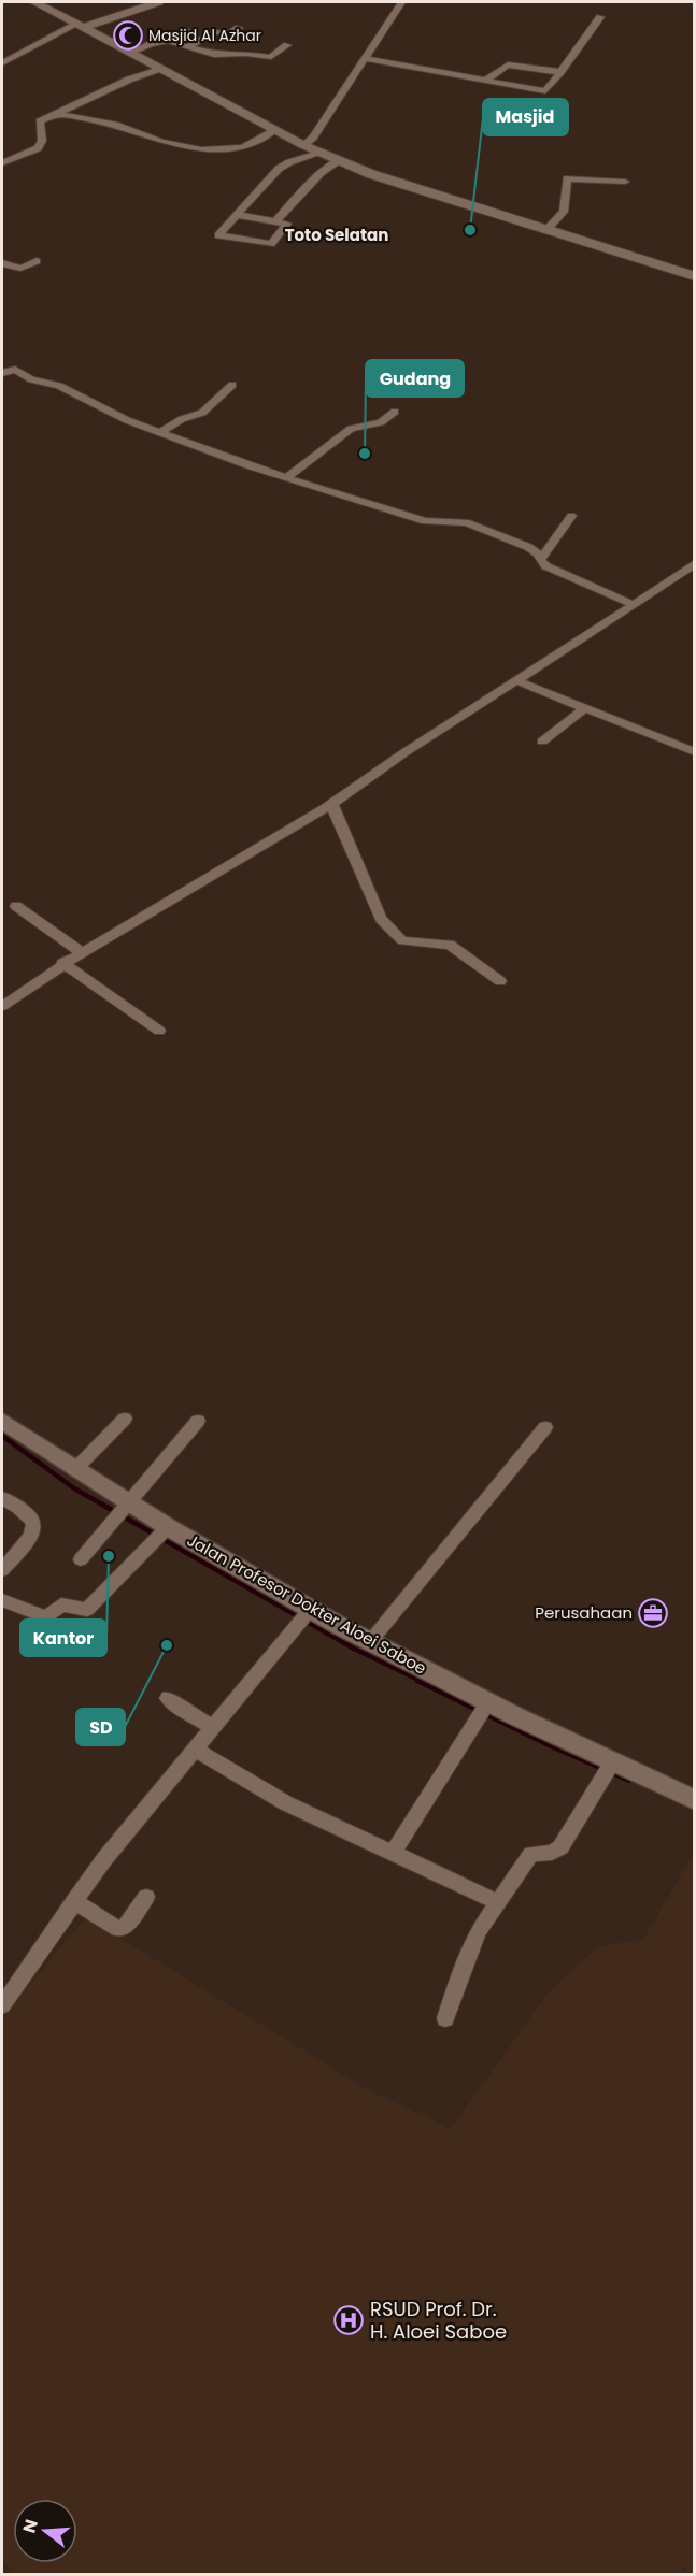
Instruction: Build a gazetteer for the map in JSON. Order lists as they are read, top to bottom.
{
  "streets": {
    "street": ["Jalan Profesor Dokter Aloei Saboe"]
  },
  "districts": ["Toto Selatan"],
  "places": {
    "mosque": ["Masjid Al Azhar"],
    "other": [
      "Masjid",
      "Gudang",
      "Kantor",
      "SD"
    ],
    "office": ["Perusahaan"],
    "hospital": ["RSUD Prof. Dr. H. Aloei Saboe"]
  },
  "north": "left"
}
